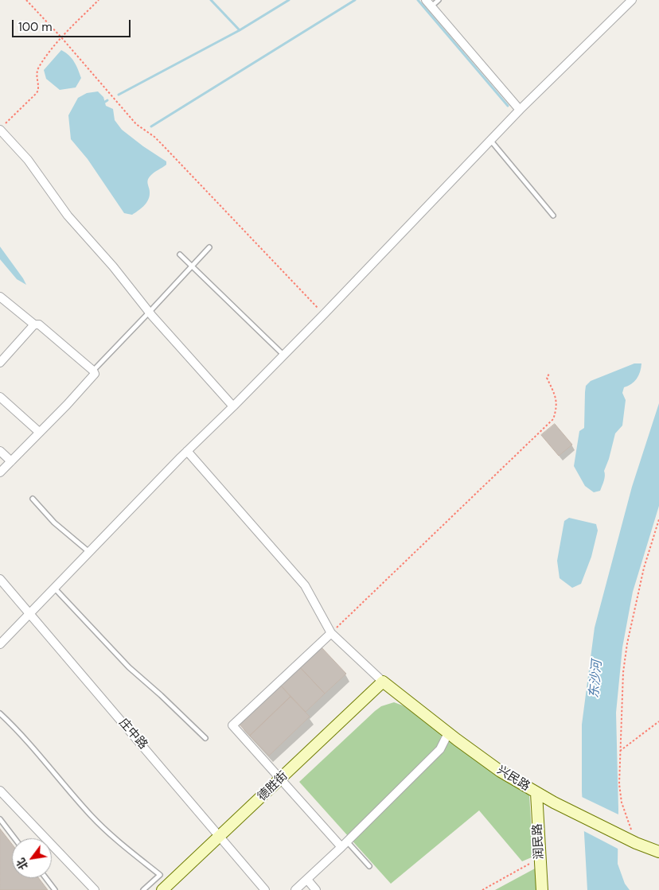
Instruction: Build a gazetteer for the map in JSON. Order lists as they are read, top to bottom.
{
  "streets": {
    "street": [
      "庄中路",
      "兴民路",
      "德胜街",
      "润民路"
    ]
  },
  "crossings": [
    ["庄中路", "德胜街"],
    ["兴民路", "德胜街"],
    ["兴民路", "润民路"]
  ],
  "water": ["东沙河"],
  "scale_bar": "100 m",
  "north": "bottom left"
}
